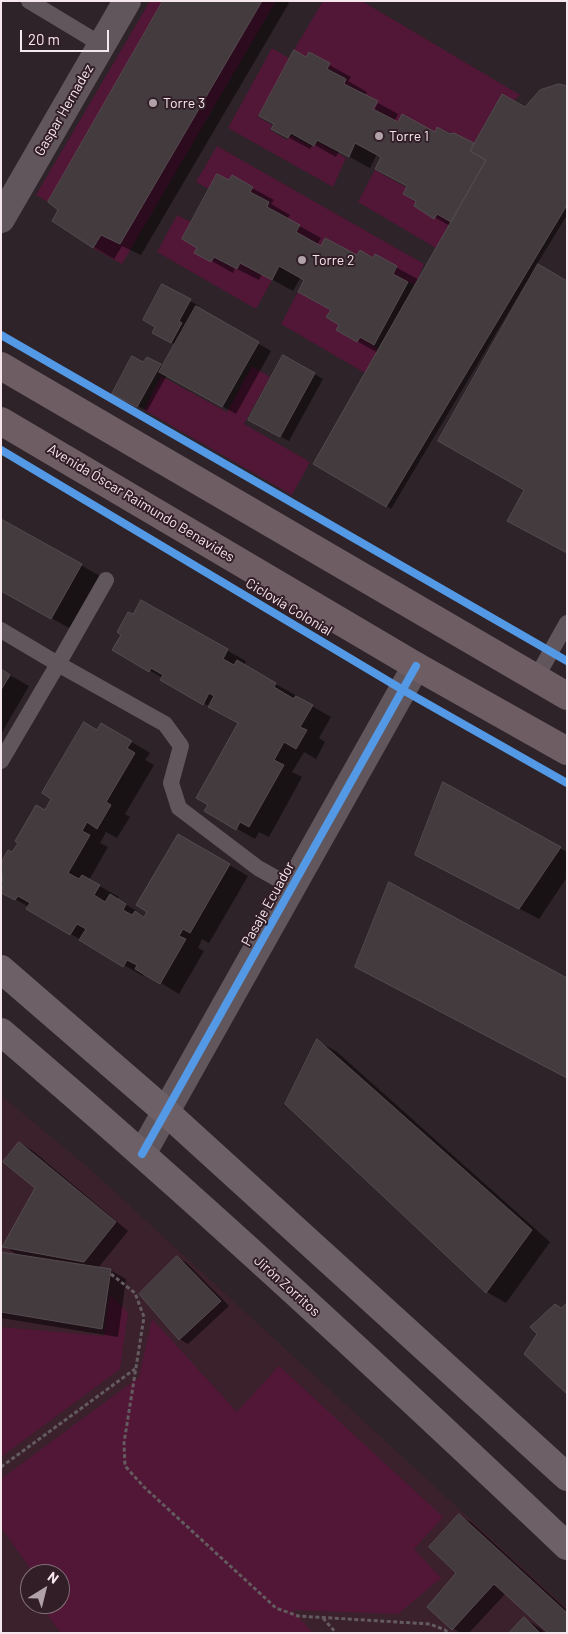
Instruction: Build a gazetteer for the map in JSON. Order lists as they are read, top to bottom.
{
  "streets": {
    "main road": ["Avenida Óscar Raimundo Benavides", "Jirón Zorritos"],
    "street": ["Gaspar Hernadez", "Pasaje Ecuador"],
    "cycle path": ["Ciclovía Colonial"]
  },
  "crossings": [
    ["Avenida Óscar Raimundo Benavides", "Pasaje Ecuador"],
    ["Pasaje Ecuador", "Jirón Zorritos"]
  ],
  "places": ["Torre 3", "Torre 1", "Torre 2"],
  "scale_bar": "20 m",
  "north": "top right"
}
